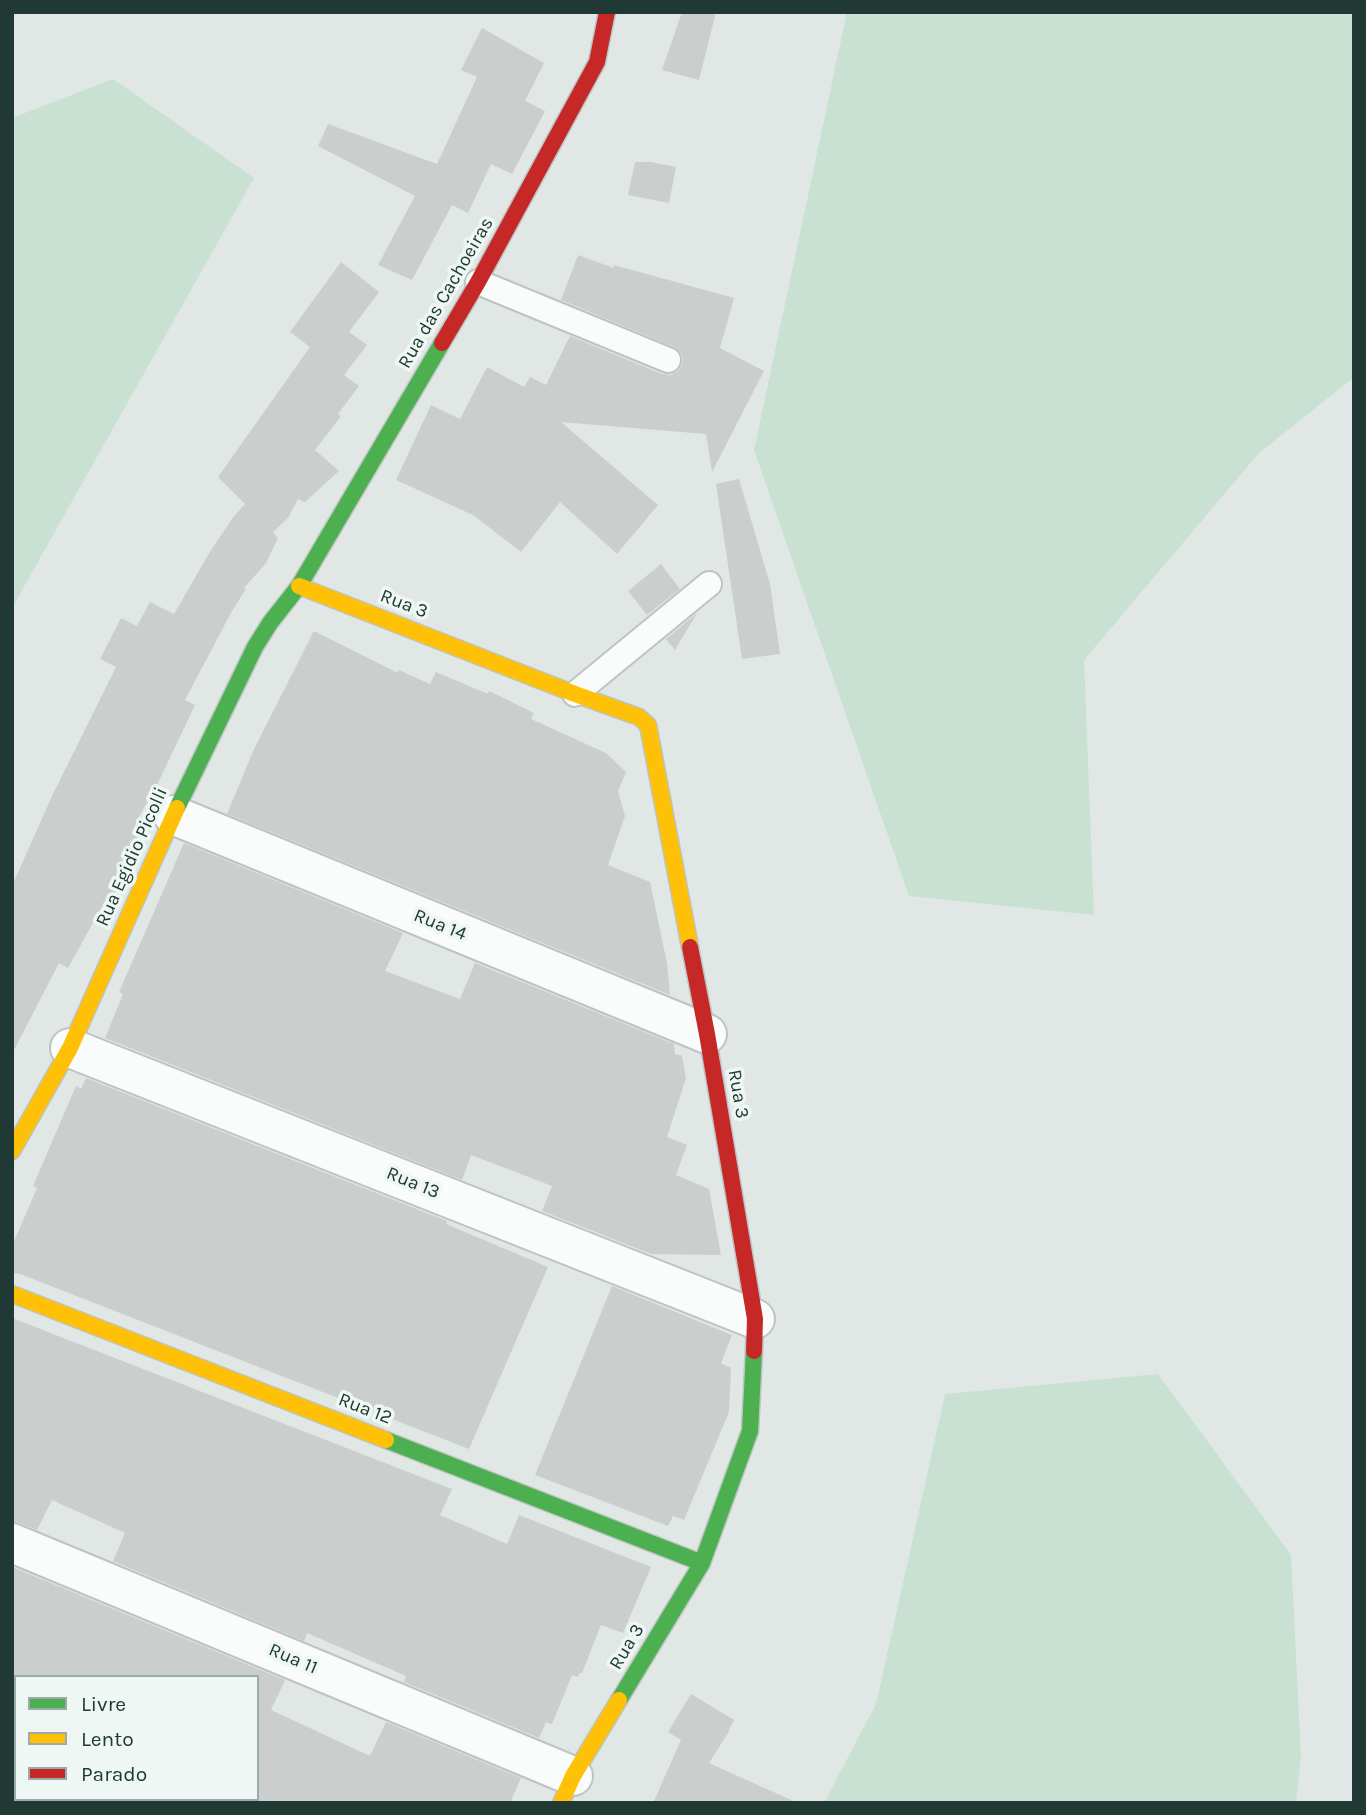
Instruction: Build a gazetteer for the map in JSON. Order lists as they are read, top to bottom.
{
  "streets": {
    "street": [
      "Rua das Cachoeiras",
      "Rua 3",
      "Rua Egidio Picolli",
      "Rua 14",
      "Rua 13",
      "Rua 12",
      "Rua 11"
    ]
  },
  "crossings": [
    ["Rua das Cachoeiras", "Rua 3"],
    ["Rua das Cachoeiras", "Rua Egidio Picolli"],
    ["Rua 3", "Rua Egidio Picolli"],
    ["Rua 3", "Rua 14"],
    ["Rua 3", "Rua 13"],
    ["Rua 3", "Rua 12"],
    ["Rua 3", "Rua 11"],
    ["Rua Egidio Picolli", "Rua 14"],
    ["Rua Egidio Picolli", "Rua 13"]
  ],
  "legend": ["Livre", "Lento", "Parado"]
}
